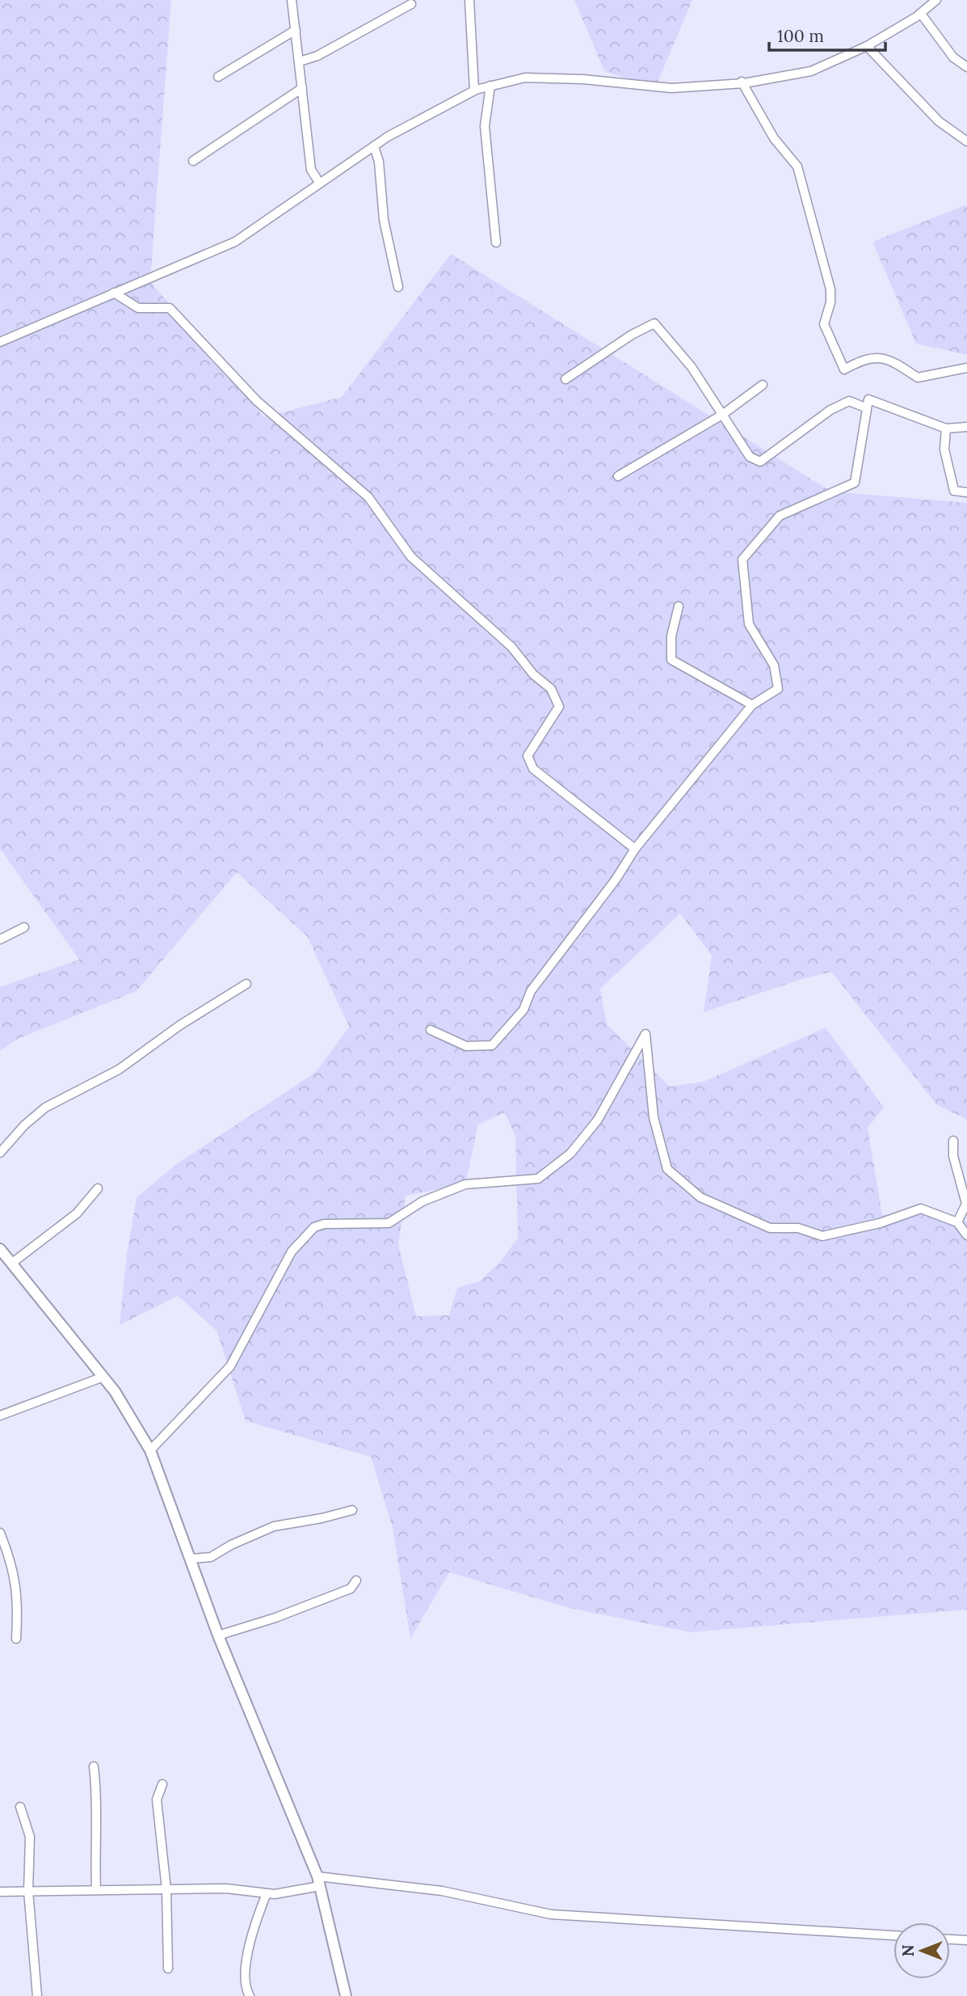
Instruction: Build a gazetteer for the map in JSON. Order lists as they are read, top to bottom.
{
  "scale_bar": "100 m",
  "north": "left"
}
